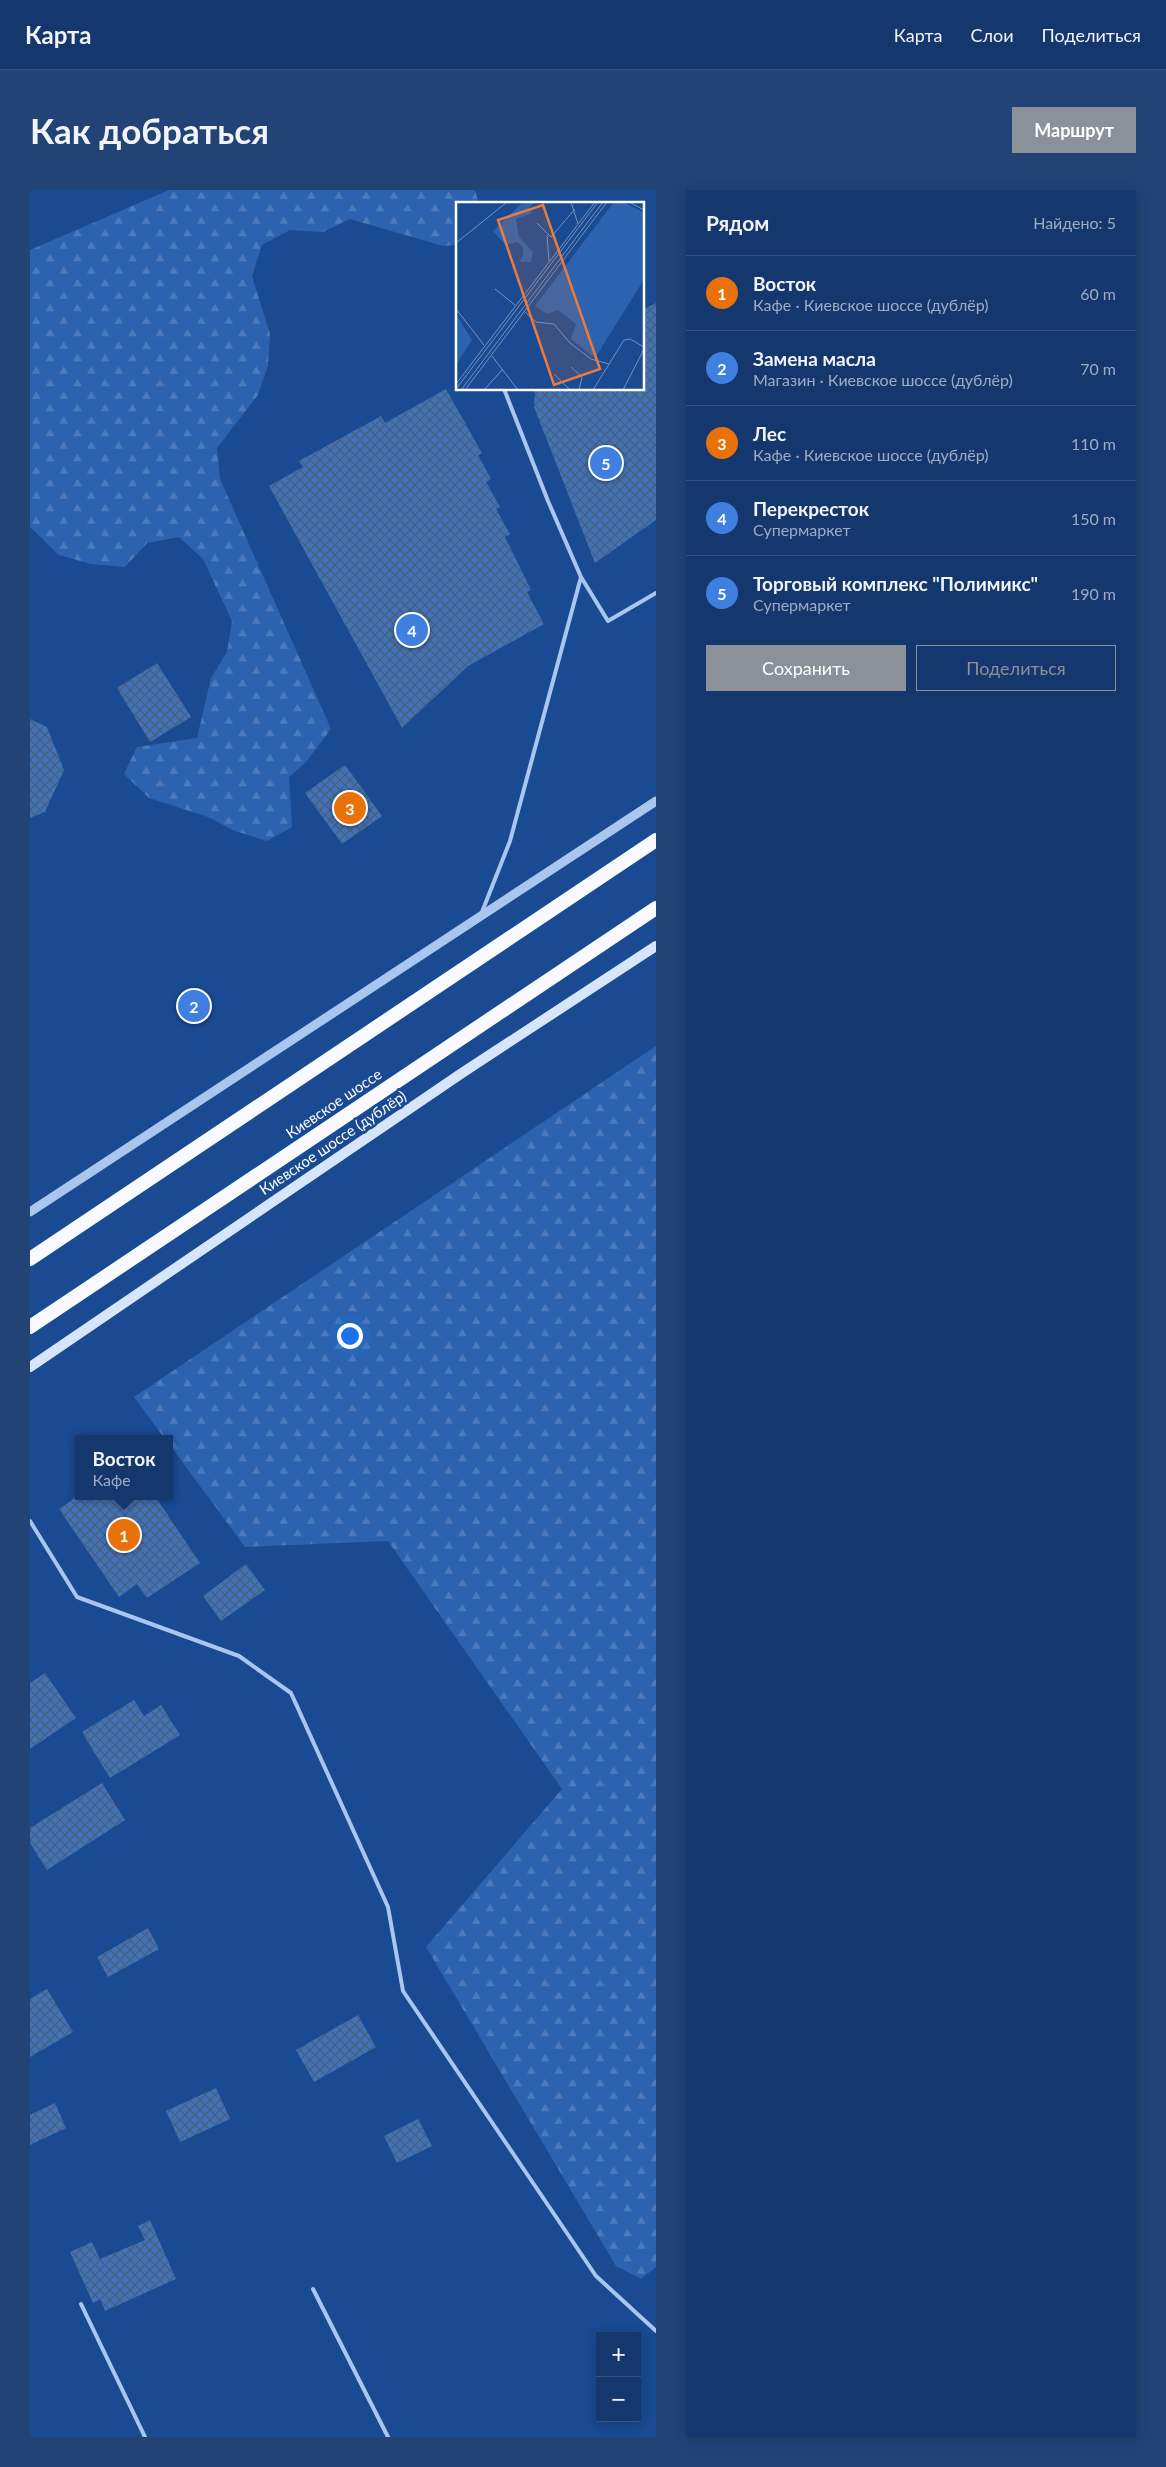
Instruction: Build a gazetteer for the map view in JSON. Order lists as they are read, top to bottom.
{
  "streets": {
    "highway": ["Киевское шоссе"],
    "main road": ["Киевское шоссе (дублёр)"]
  },
  "page": {
    "header": "Карта",
    "nav": ["Карта", "Слои", "Поделиться"],
    "buttons": [
      "Маршрут",
      ["Сохранить", "Поделиться"]
    ],
    "title": "Как добраться",
    "heading": ["Рядом", "Найдено: 5"],
    "list": [
      {
        "mark": "1",
        "name": "Восток",
        "note": "Кафе · Киевское шоссе (дублёр)",
        "value": "60 m"
      },
      {
        "mark": "2",
        "name": "Замена масла",
        "note": "Магазин · Киевское шоссе (дублёр)",
        "value": "70 m"
      },
      {
        "mark": "3",
        "name": "Лес",
        "note": "Кафе · Киевское шоссе (дублёр)",
        "value": "110 m"
      },
      {
        "mark": "4",
        "name": "Перекресток",
        "note": "Супермаркет",
        "value": "150 m"
      },
      {
        "mark": "5",
        "name": "Торговый комплекс \"Полимикс\"",
        "note": "Супермаркет",
        "value": "190 m"
      }
    ],
    "pins": [
      "5",
      "4",
      "3",
      "2",
      "1"
    ],
    "popup": ["Восток", "Кафе"],
    "map_buttons": ["+", "−"]
  }
}
